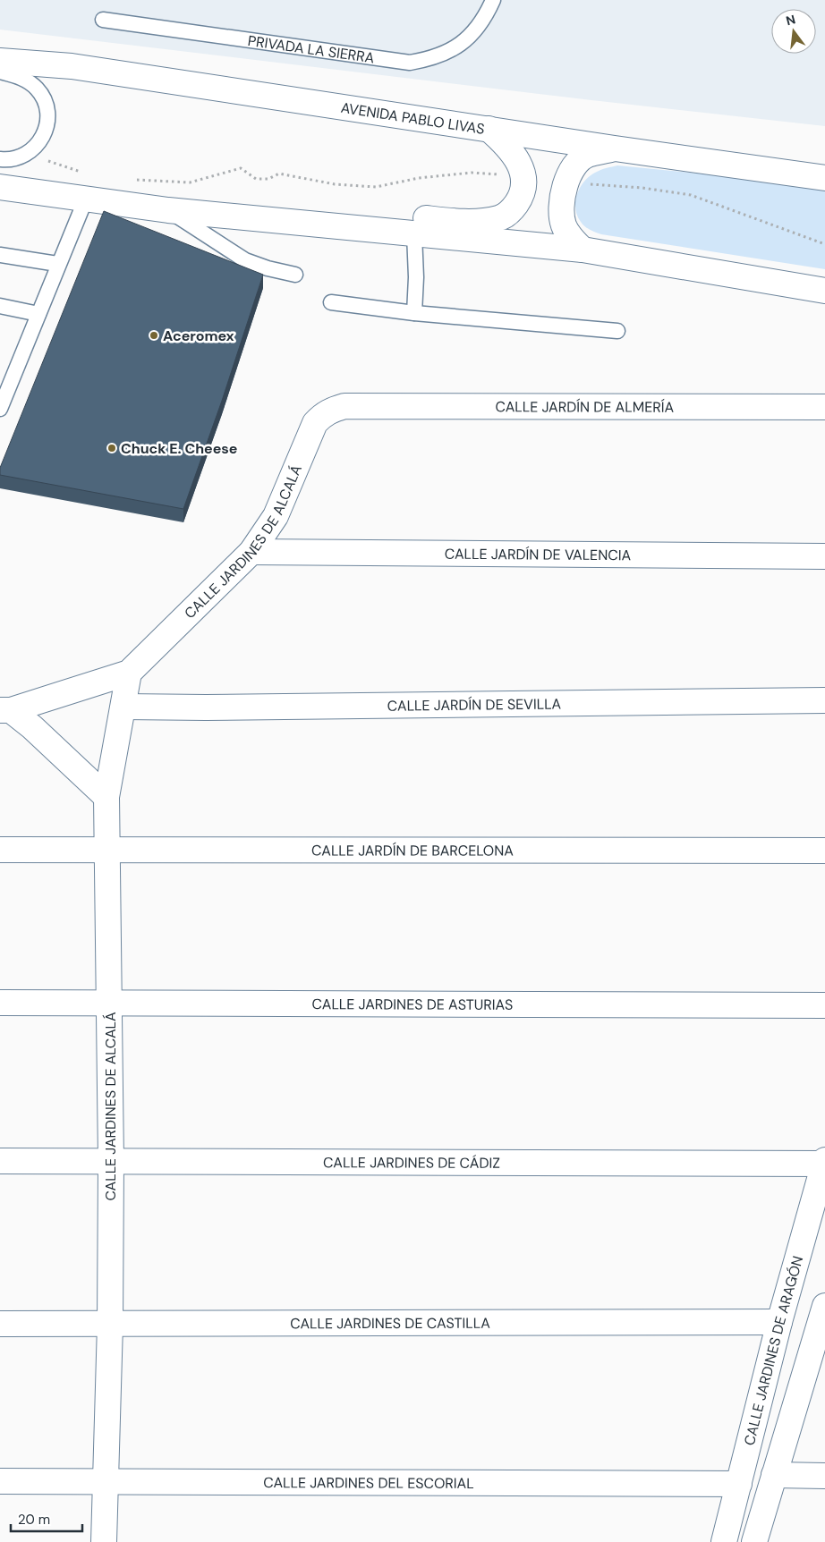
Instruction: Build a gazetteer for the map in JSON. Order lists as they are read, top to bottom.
{
  "streets": {
    "street": [
      "AVENIDA PABLO LIVAS",
      "CALLE JARDÍN DE ALMERÍA",
      "CALLE JARDINES DE ALCALÁ",
      "CALLE JARDÍN DE VALENCIA",
      "CALLE JARDÍN DE SEVILLA",
      "CALLE JARDÍN DE BARCELONA",
      "CALLE JARDINES DE ASTURIAS",
      "CALLE JARDINES DE CÁDIZ",
      "CALLE JARDINES DE CASTILLA",
      "CALLE JARDINES DE ARAGÓN",
      "CALLE JARDINES DEL ESCORIAL"
    ],
    "lane": ["PRIVADA LA SIERRA"]
  },
  "crossings": [
    ["CALLE JARDÍN DE ALMERÍA", "CALLE JARDINES DE ALCALÁ"],
    ["CALLE JARDINES DE ALCALÁ", "CALLE JARDÍN DE VALENCIA"],
    ["CALLE JARDINES DE ALCALÁ", "CALLE JARDÍN DE SEVILLA"],
    ["CALLE JARDINES DE ALCALÁ", "CALLE JARDÍN DE BARCELONA"],
    ["CALLE JARDINES DE ALCALÁ", "CALLE JARDINES DE ASTURIAS"],
    ["CALLE JARDINES DE ALCALÁ", "CALLE JARDINES DE CÁDIZ"],
    ["CALLE JARDINES DE ALCALÁ", "CALLE JARDINES DE CASTILLA"],
    ["CALLE JARDINES DE ALCALÁ", "CALLE JARDINES DEL ESCORIAL"],
    ["CALLE JARDINES DE CÁDIZ", "CALLE JARDINES DE ARAGÓN"],
    ["CALLE JARDINES DE CASTILLA", "CALLE JARDINES DE ARAGÓN"],
    ["CALLE JARDINES DE ARAGÓN", "CALLE JARDINES DEL ESCORIAL"]
  ],
  "places": ["Aceromex", "Chuck E. Cheese"],
  "scale_bar": "20 m",
  "north": "top"
}
